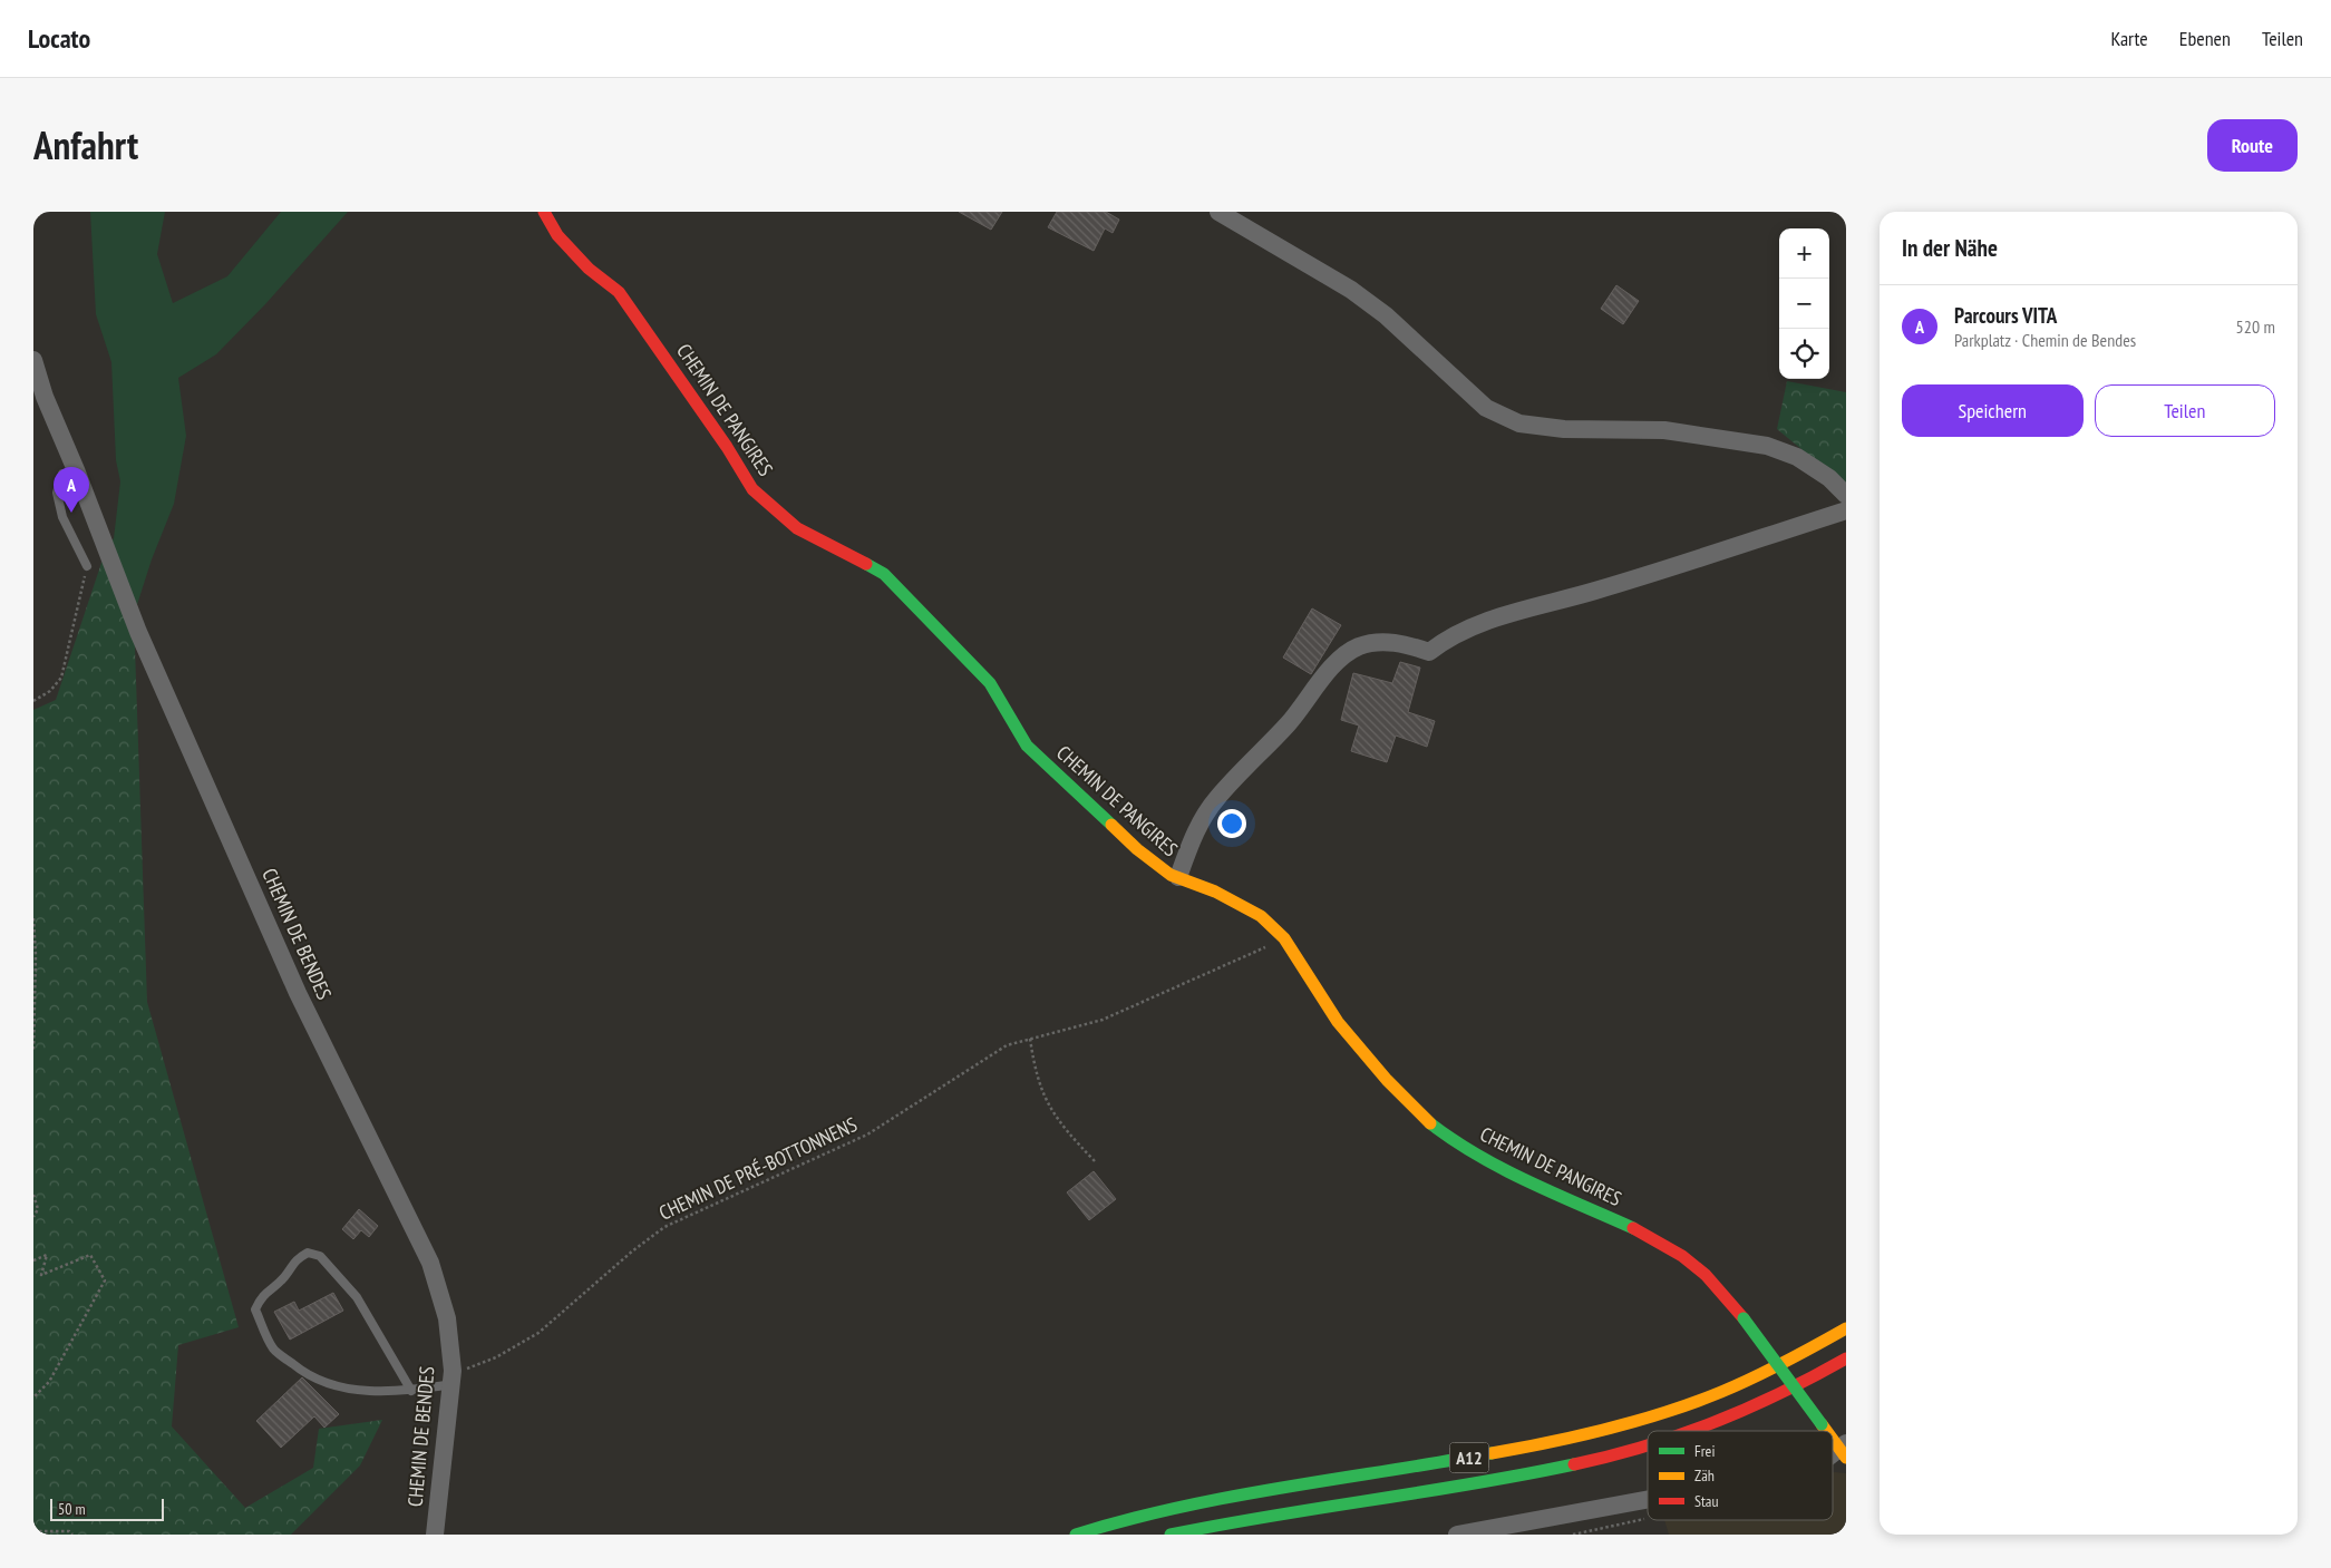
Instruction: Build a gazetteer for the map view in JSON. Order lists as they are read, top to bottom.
{
  "streets": {
    "main road": ["CHEMIN DE PANGIRES", "A12"],
    "street": ["CHEMIN DE BENDES"],
    "path": ["CHEMIN DE PRÉ-BOTTONNENS"]
  },
  "crossings": [
    ["CHEMIN DE PANGIRES", "CHEMIN DE PRÉ-BOTTONNENS"],
    ["CHEMIN DE BENDES", "CHEMIN DE PRÉ-BOTTONNENS"]
  ],
  "legend": ["Frei", "Zäh", "Stau"],
  "scale_bar": "50 m",
  "page": {
    "header": "Locato",
    "nav": ["Karte", "Ebenen", "Teilen"],
    "title": "Anfahrt",
    "buttons": [
      "Route",
      ["Speichern", "Teilen"]
    ],
    "heading": "In der Nähe",
    "map_buttons": ["+", "−"],
    "list": [
      {
        "mark": "A",
        "name": "Parcours VITA",
        "note": "Parkplatz · Chemin de Bendes",
        "value": "520 m"
      }
    ],
    "pins": "A",
    "scale": "50 m"
  }
}
